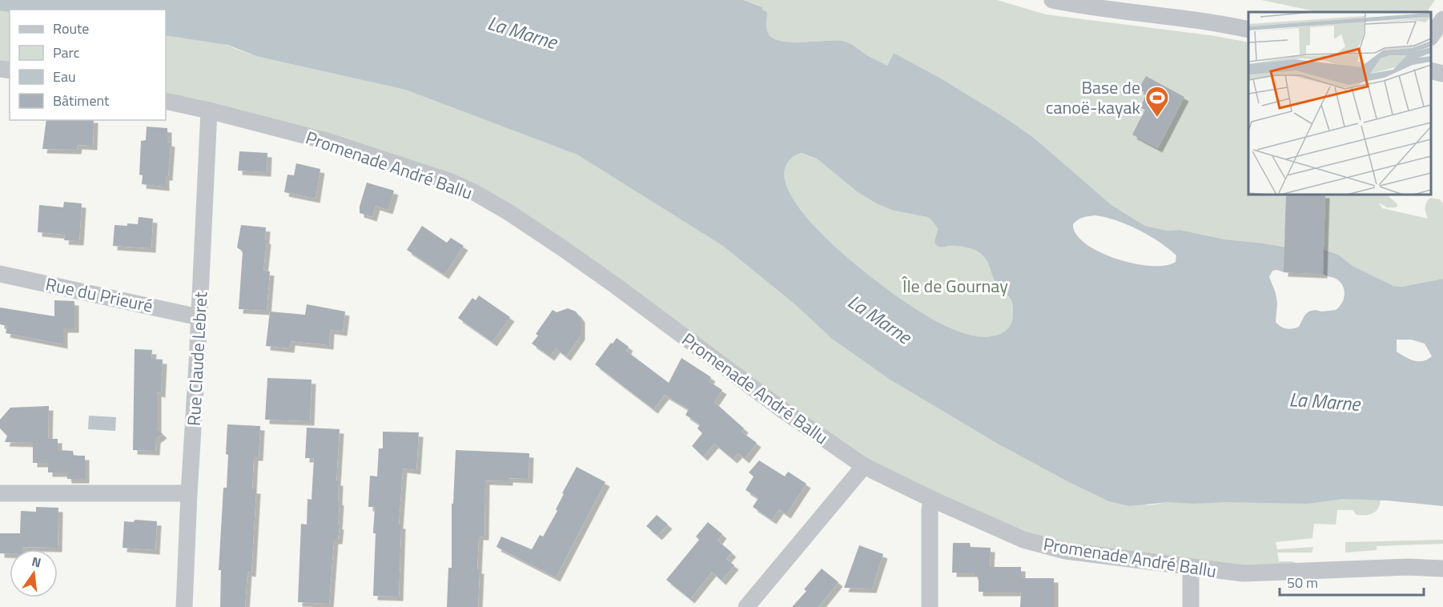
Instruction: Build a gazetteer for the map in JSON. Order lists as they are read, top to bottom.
{
  "streets": {
    "street": ["Promenade André Ballu", "Rue du Prieuré", "Rue Claude Lebret"]
  },
  "crossings": [
    ["Promenade André Ballu", "Rue Claude Lebret"],
    ["Rue du Prieuré", "Rue Claude Lebret"]
  ],
  "water": ["La Marne"],
  "parks": ["Île de Gournay"],
  "places": {
    "sports": ["Base de canoë-kayak"]
  },
  "legend": [
    "Route",
    "Parc",
    "Eau",
    "Bâtiment"
  ],
  "scale_bar": "50 m",
  "north": "top"
}
